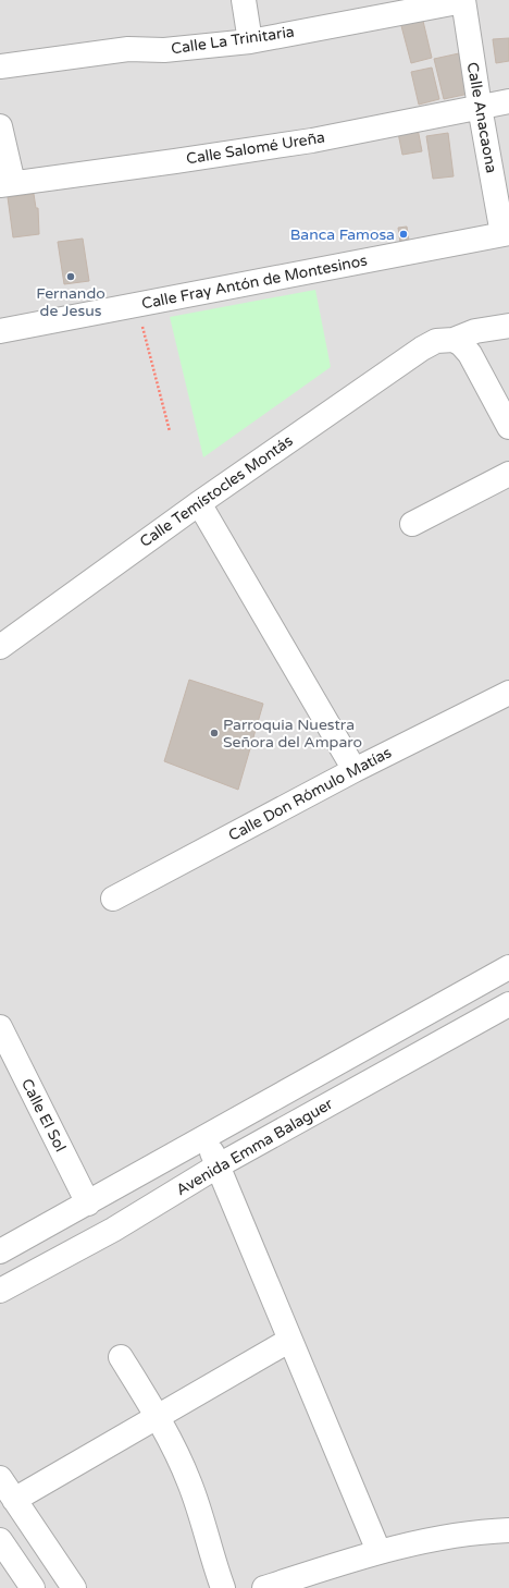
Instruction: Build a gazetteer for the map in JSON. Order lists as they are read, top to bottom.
{
  "streets": {
    "street": [
      "Calle La Trinitaria",
      "Calle Anacaona",
      "Calle Salomé Ureña",
      "Calle Fray Antón de Montesinos",
      "Calle Temístocles Montás",
      "Calle Don Rómulo Matías",
      "Calle El Sol",
      "Avenida Emma Balaguer"
    ]
  },
  "crossings": [
    ["Calle La Trinitaria", "Calle Anacaona"],
    ["Calle Anacaona", "Calle Salomé Ureña"],
    ["Calle Anacaona", "Calle Fray Antón de Montesinos"],
    ["Calle El Sol", "Avenida Emma Balaguer"]
  ],
  "places": ["Banca Famosa", "Fernando de Jesus", "Parroquia Nuestra Señora del Amparo"]
}
